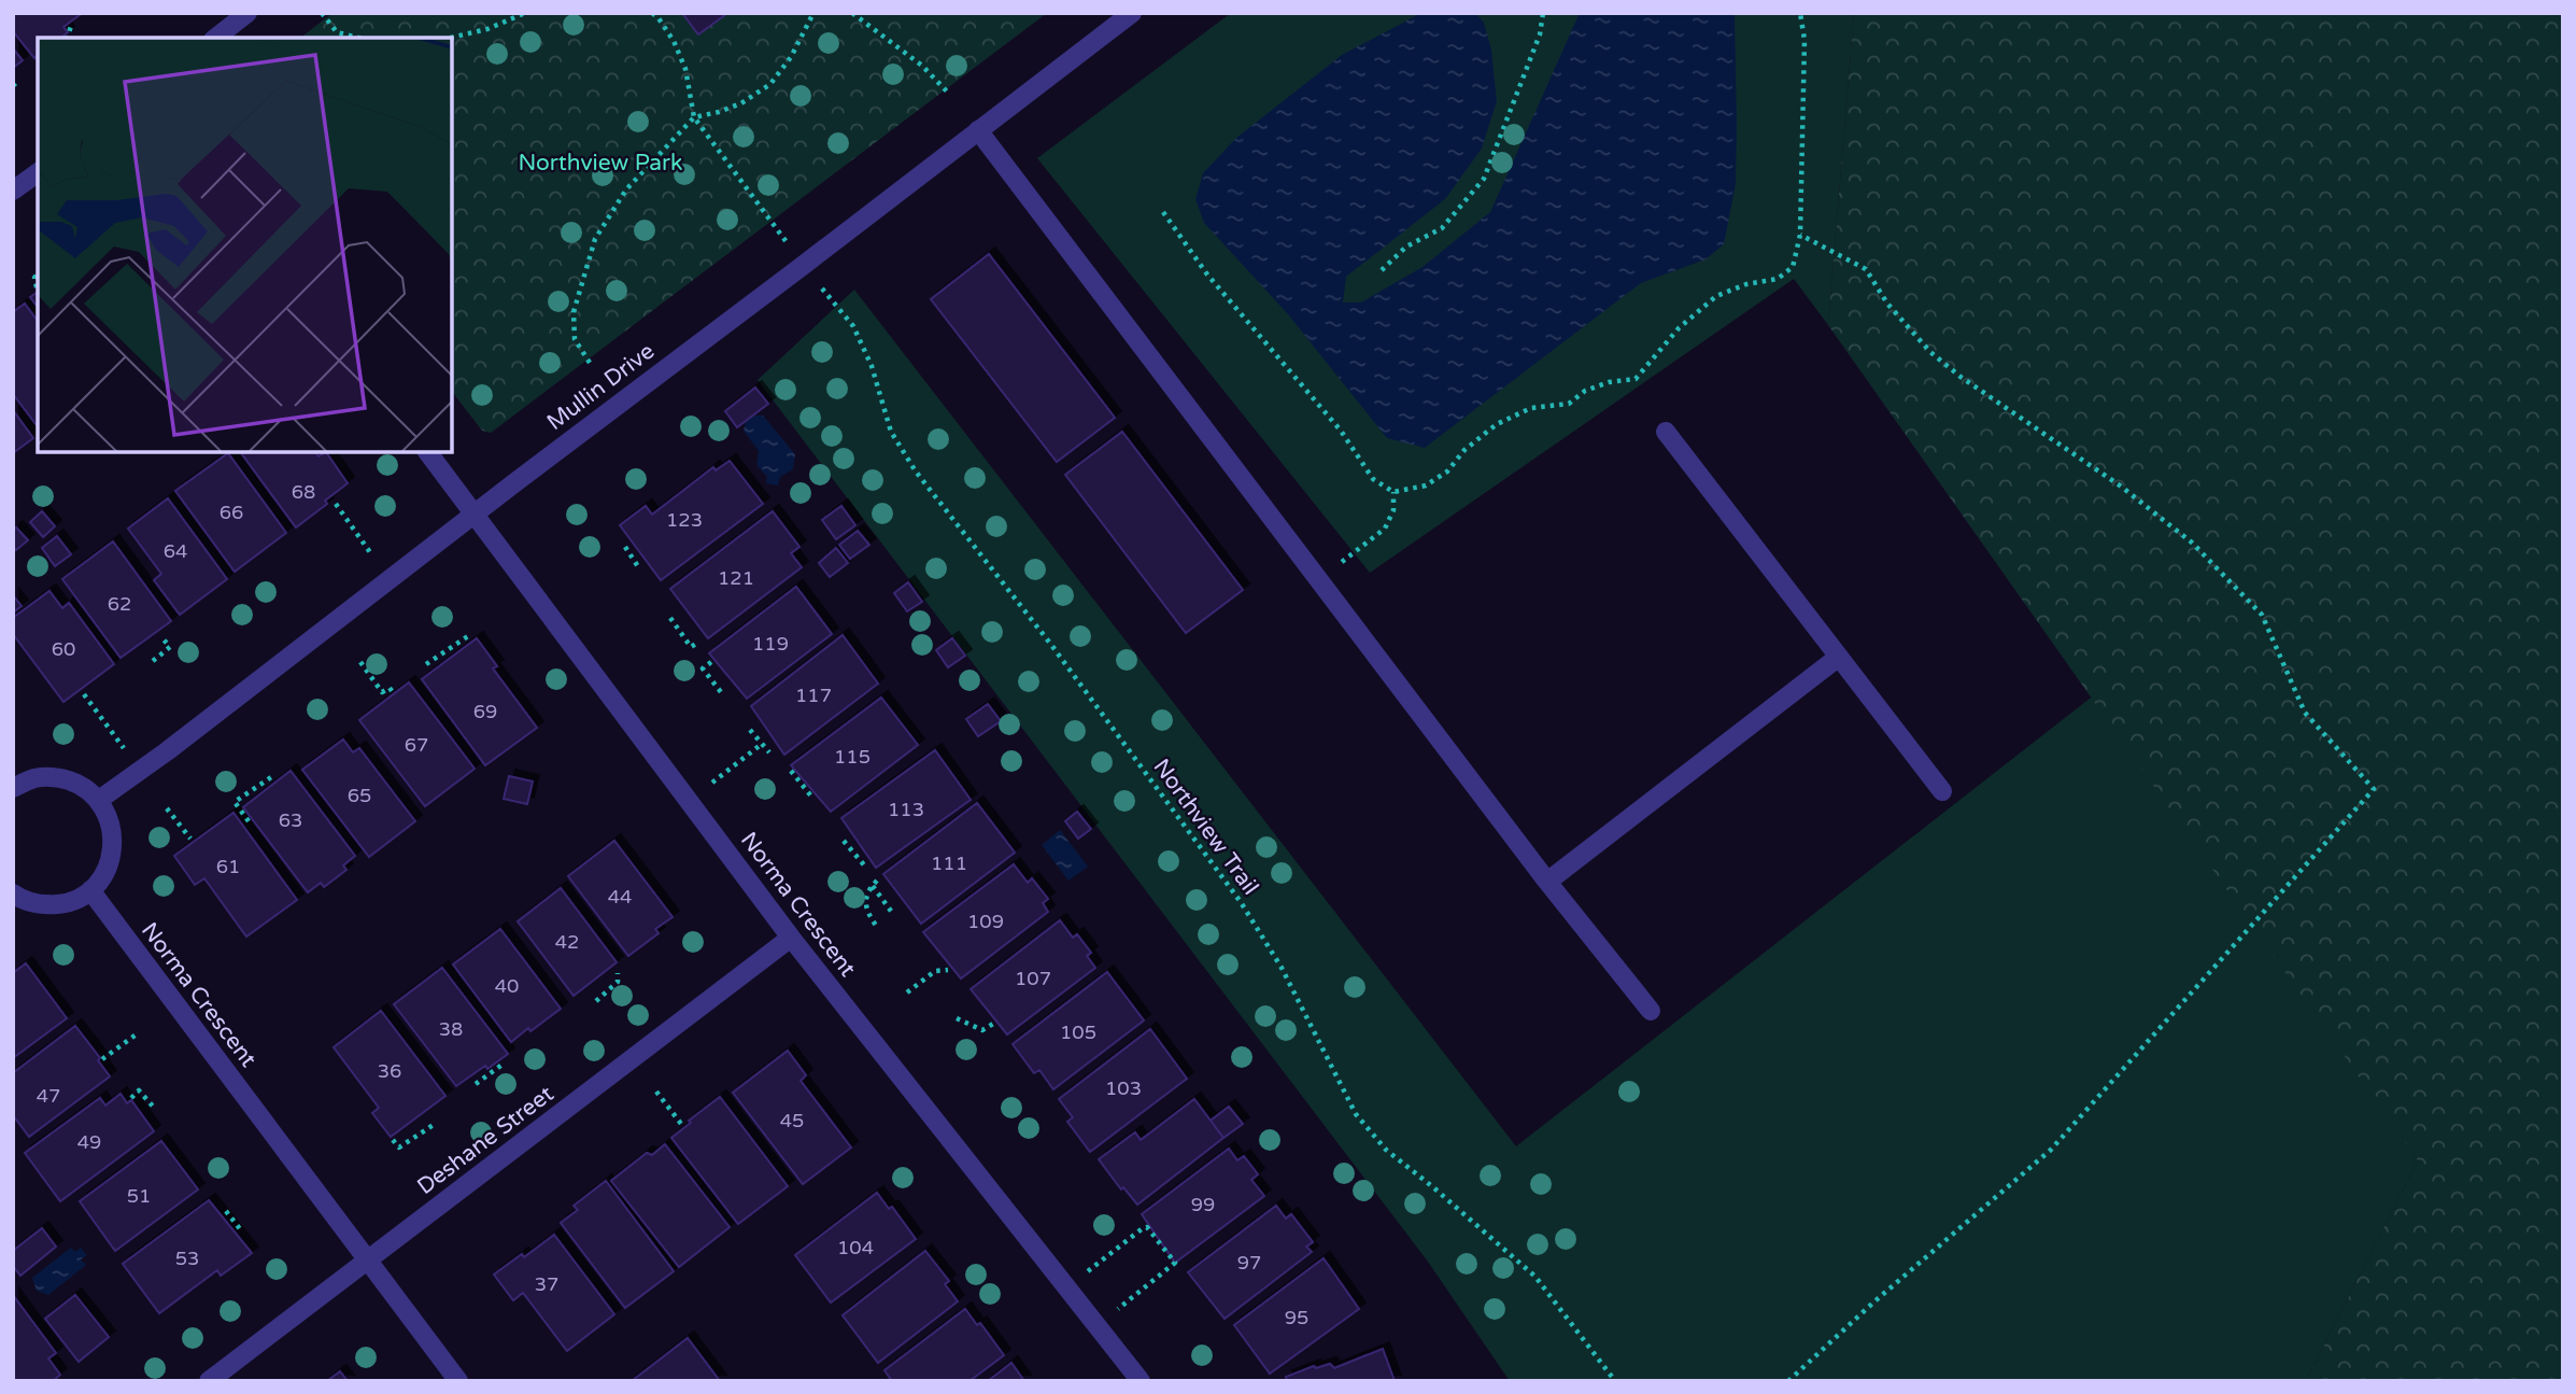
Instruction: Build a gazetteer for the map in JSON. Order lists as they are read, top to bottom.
{
  "streets": {
    "street": ["Mullin Drive", "Norma Crescent", "Deshane Street"],
    "path": ["Northview Trail"]
  },
  "crossings": [
    ["Mullin Drive", "Northview Trail"],
    ["Mullin Drive", "Norma Crescent"],
    ["Norma Crescent", "Deshane Street"]
  ],
  "parks": ["Northview Park"],
  "house_numbers": [
    "68",
    "66",
    "123",
    "64",
    "121",
    "62",
    "119",
    "60",
    "117",
    "69",
    "67",
    "115",
    "65",
    "113",
    "63",
    "111",
    "61",
    "44",
    "109",
    "42",
    "107",
    "40",
    "38",
    "105",
    "36",
    "103",
    "47",
    "45",
    "49",
    "51",
    "99",
    "104",
    "53",
    "97",
    "37",
    "95"
  ]
}
